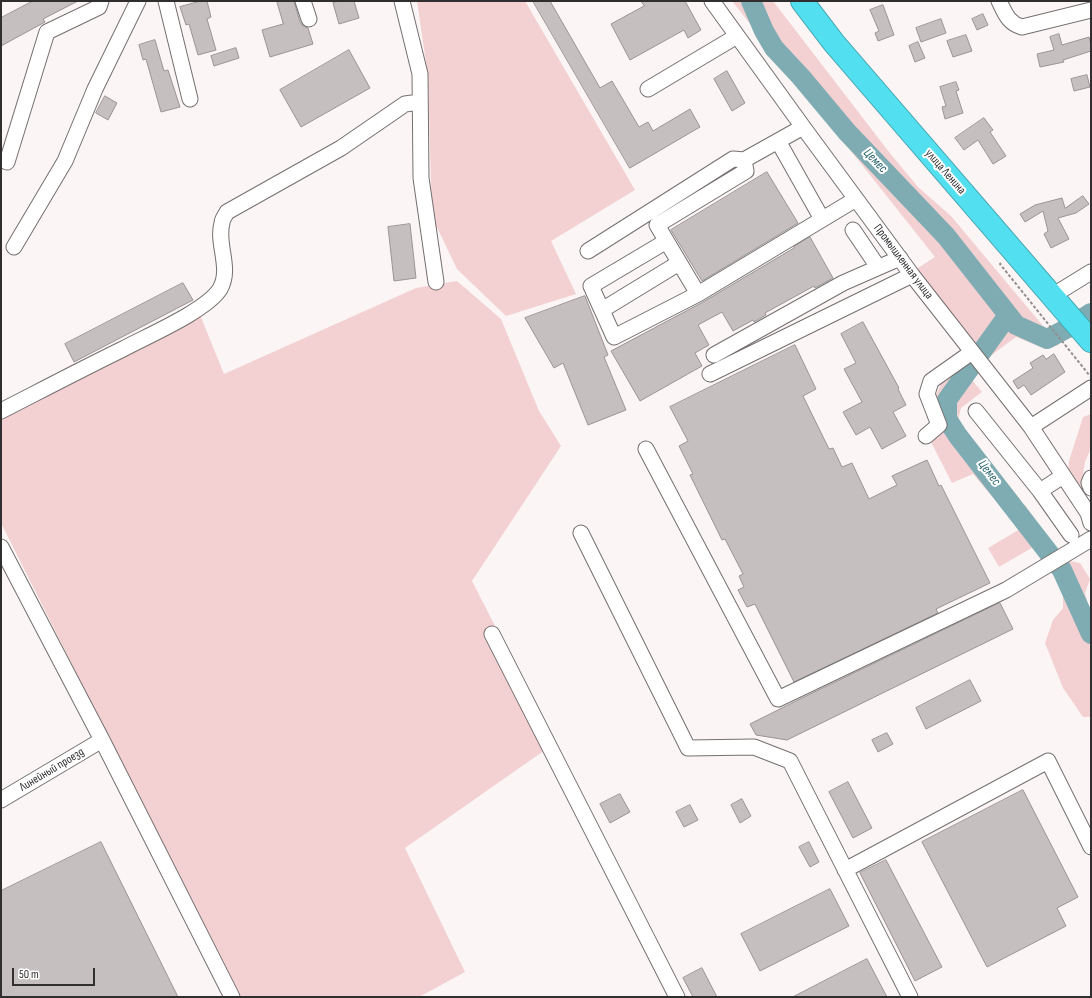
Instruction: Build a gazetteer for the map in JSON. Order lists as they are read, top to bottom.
{
  "streets": {
    "highway": ["улица Ленина"],
    "street": ["Промышленная улица", "Линейный проезд"]
  },
  "water": ["Цемес"],
  "scale_bar": "50 m"
}
